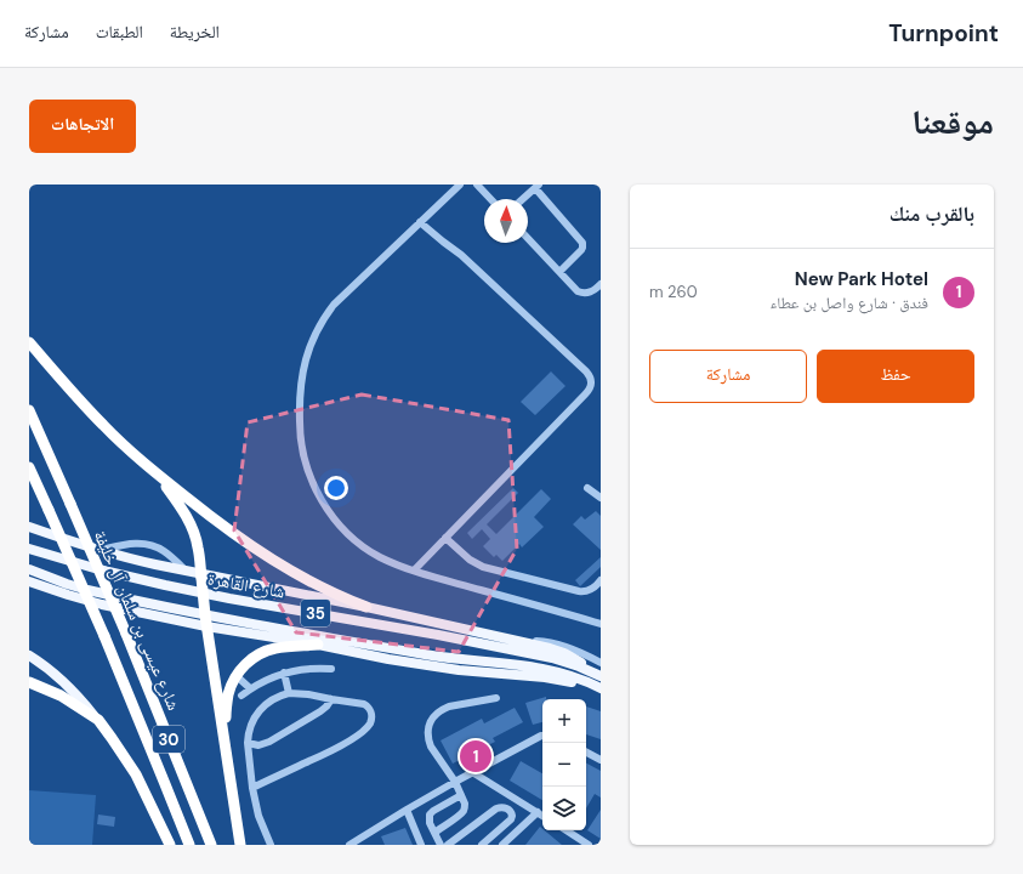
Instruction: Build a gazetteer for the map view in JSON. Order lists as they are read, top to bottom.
{
  "streets": {
    "highway": ["شارع عيسى بن سلمان آل خليفة", "30"],
    "main road": ["شارع القاهرة", "35"]
  },
  "north": "top",
  "page": {
    "header": "Turnpoint",
    "nav": ["الخريطة", "الطبقات", "مشاركة"],
    "title": "موقعنا",
    "buttons": [
      "الاتجاهات",
      ["حفظ", "مشاركة"]
    ],
    "heading": "بالقرب منك",
    "list": [
      {
        "mark": "1",
        "name": "New Park Hotel",
        "note": "فندق · شارع واصل بن عطاء",
        "value": "260 m"
      }
    ],
    "map_buttons": ["+", "−"],
    "pins": "1"
  }
}
